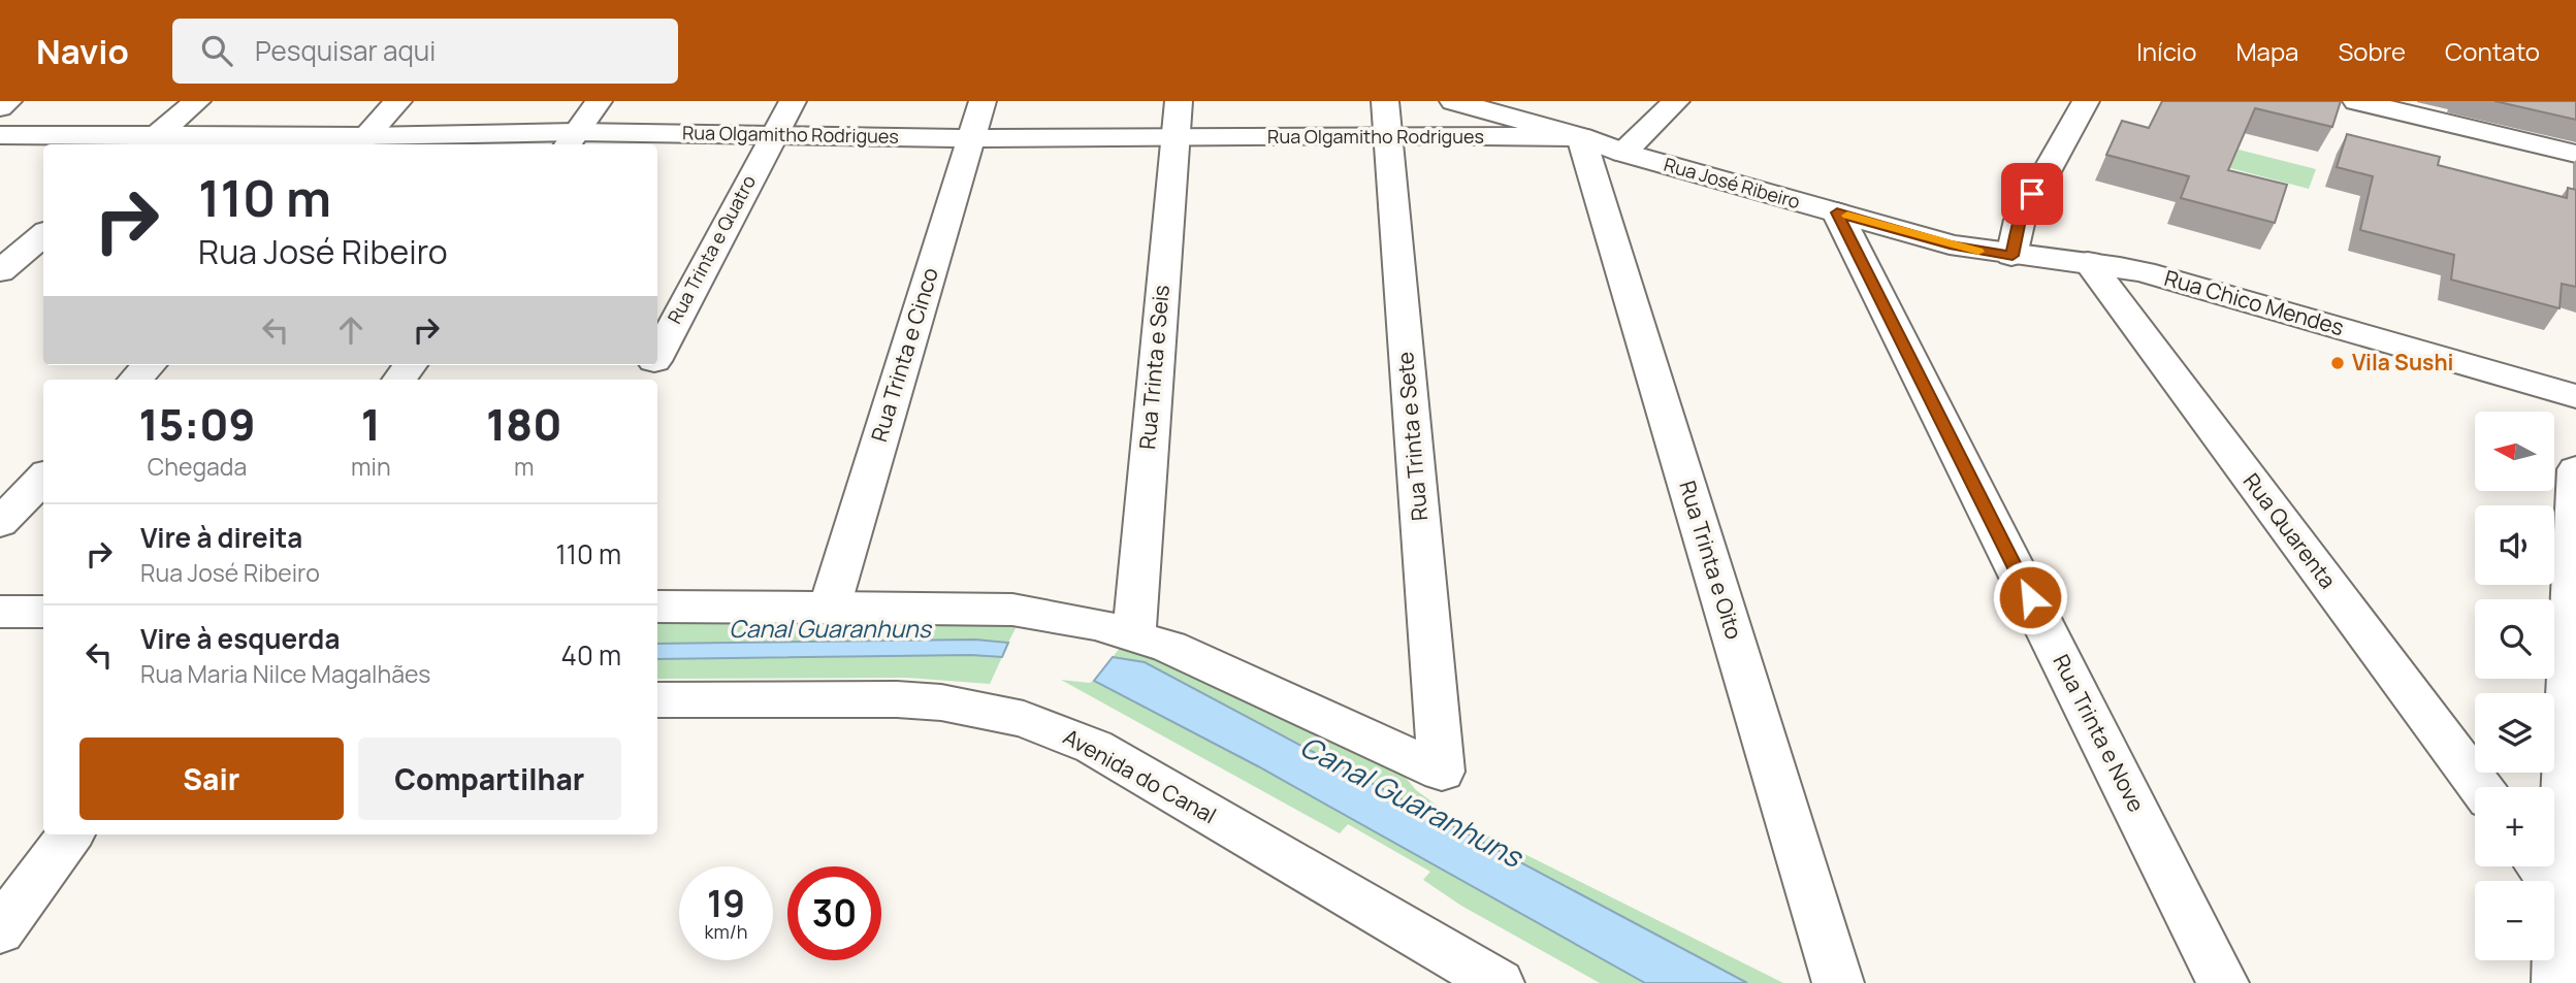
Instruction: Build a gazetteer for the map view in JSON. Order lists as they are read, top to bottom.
{
  "streets": {
    "street": [
      "Rua Olgamitho Rodrigues",
      "Rua José Ribeiro",
      "Rua Trinta e Quatro",
      "Rua Chico Mendes",
      "Rua Trinta e Cinco",
      "Rua Trinta e Seis",
      "Rua Trinta e Sete",
      "Rua Quarenta",
      "Rua Trinta e Oito",
      "Rua Trinta e Nove",
      "Avenida do Canal"
    ]
  },
  "crossings": [
    ["Rua Olgamitho Rodrigues", "Rua José Ribeiro"],
    ["Rua Olgamitho Rodrigues", "Rua Trinta e Quatro"],
    ["Rua Olgamitho Rodrigues", "Rua Trinta e Cinco"],
    ["Rua Olgamitho Rodrigues", "Rua Trinta e Seis"],
    ["Rua Olgamitho Rodrigues", "Rua Trinta e Sete"],
    ["Rua Olgamitho Rodrigues", "Rua Trinta e Oito"],
    ["Rua José Ribeiro", "Rua Chico Mendes"],
    ["Rua José Ribeiro", "Rua Trinta e Oito"],
    ["Rua José Ribeiro", "Rua Trinta e Nove"],
    ["Rua Chico Mendes", "Rua Quarenta"],
    ["Rua Trinta e Seis", "Rua Trinta e Sete"]
  ],
  "water": ["Canal Guaranhuns"],
  "places": ["Vila Sushi"],
  "north": "left",
  "page": {
    "header": "Navio",
    "search": "Pesquisar aqui",
    "nav": [
      "Início",
      "Mapa",
      "Sobre",
      "Contato"
    ],
    "turn": ["110 m", "Rua José Ribeiro"],
    "eta": [
      "15:09",
      "Chegada",
      "1",
      "min",
      "180",
      "m"
    ],
    "map_buttons": ["+", "−"],
    "list": [
      {
        "name": "Vire à direita",
        "note": "Rua José Ribeiro",
        "value": "110 m"
      },
      {
        "name": "Vire à esquerda",
        "note": "Rua Maria Nilce Magalhães",
        "value": "40 m"
      }
    ],
    "buttons": ["Sair", "Compartilhar"],
    "speed": "19 km/h",
    "limit": "30"
  }
}
